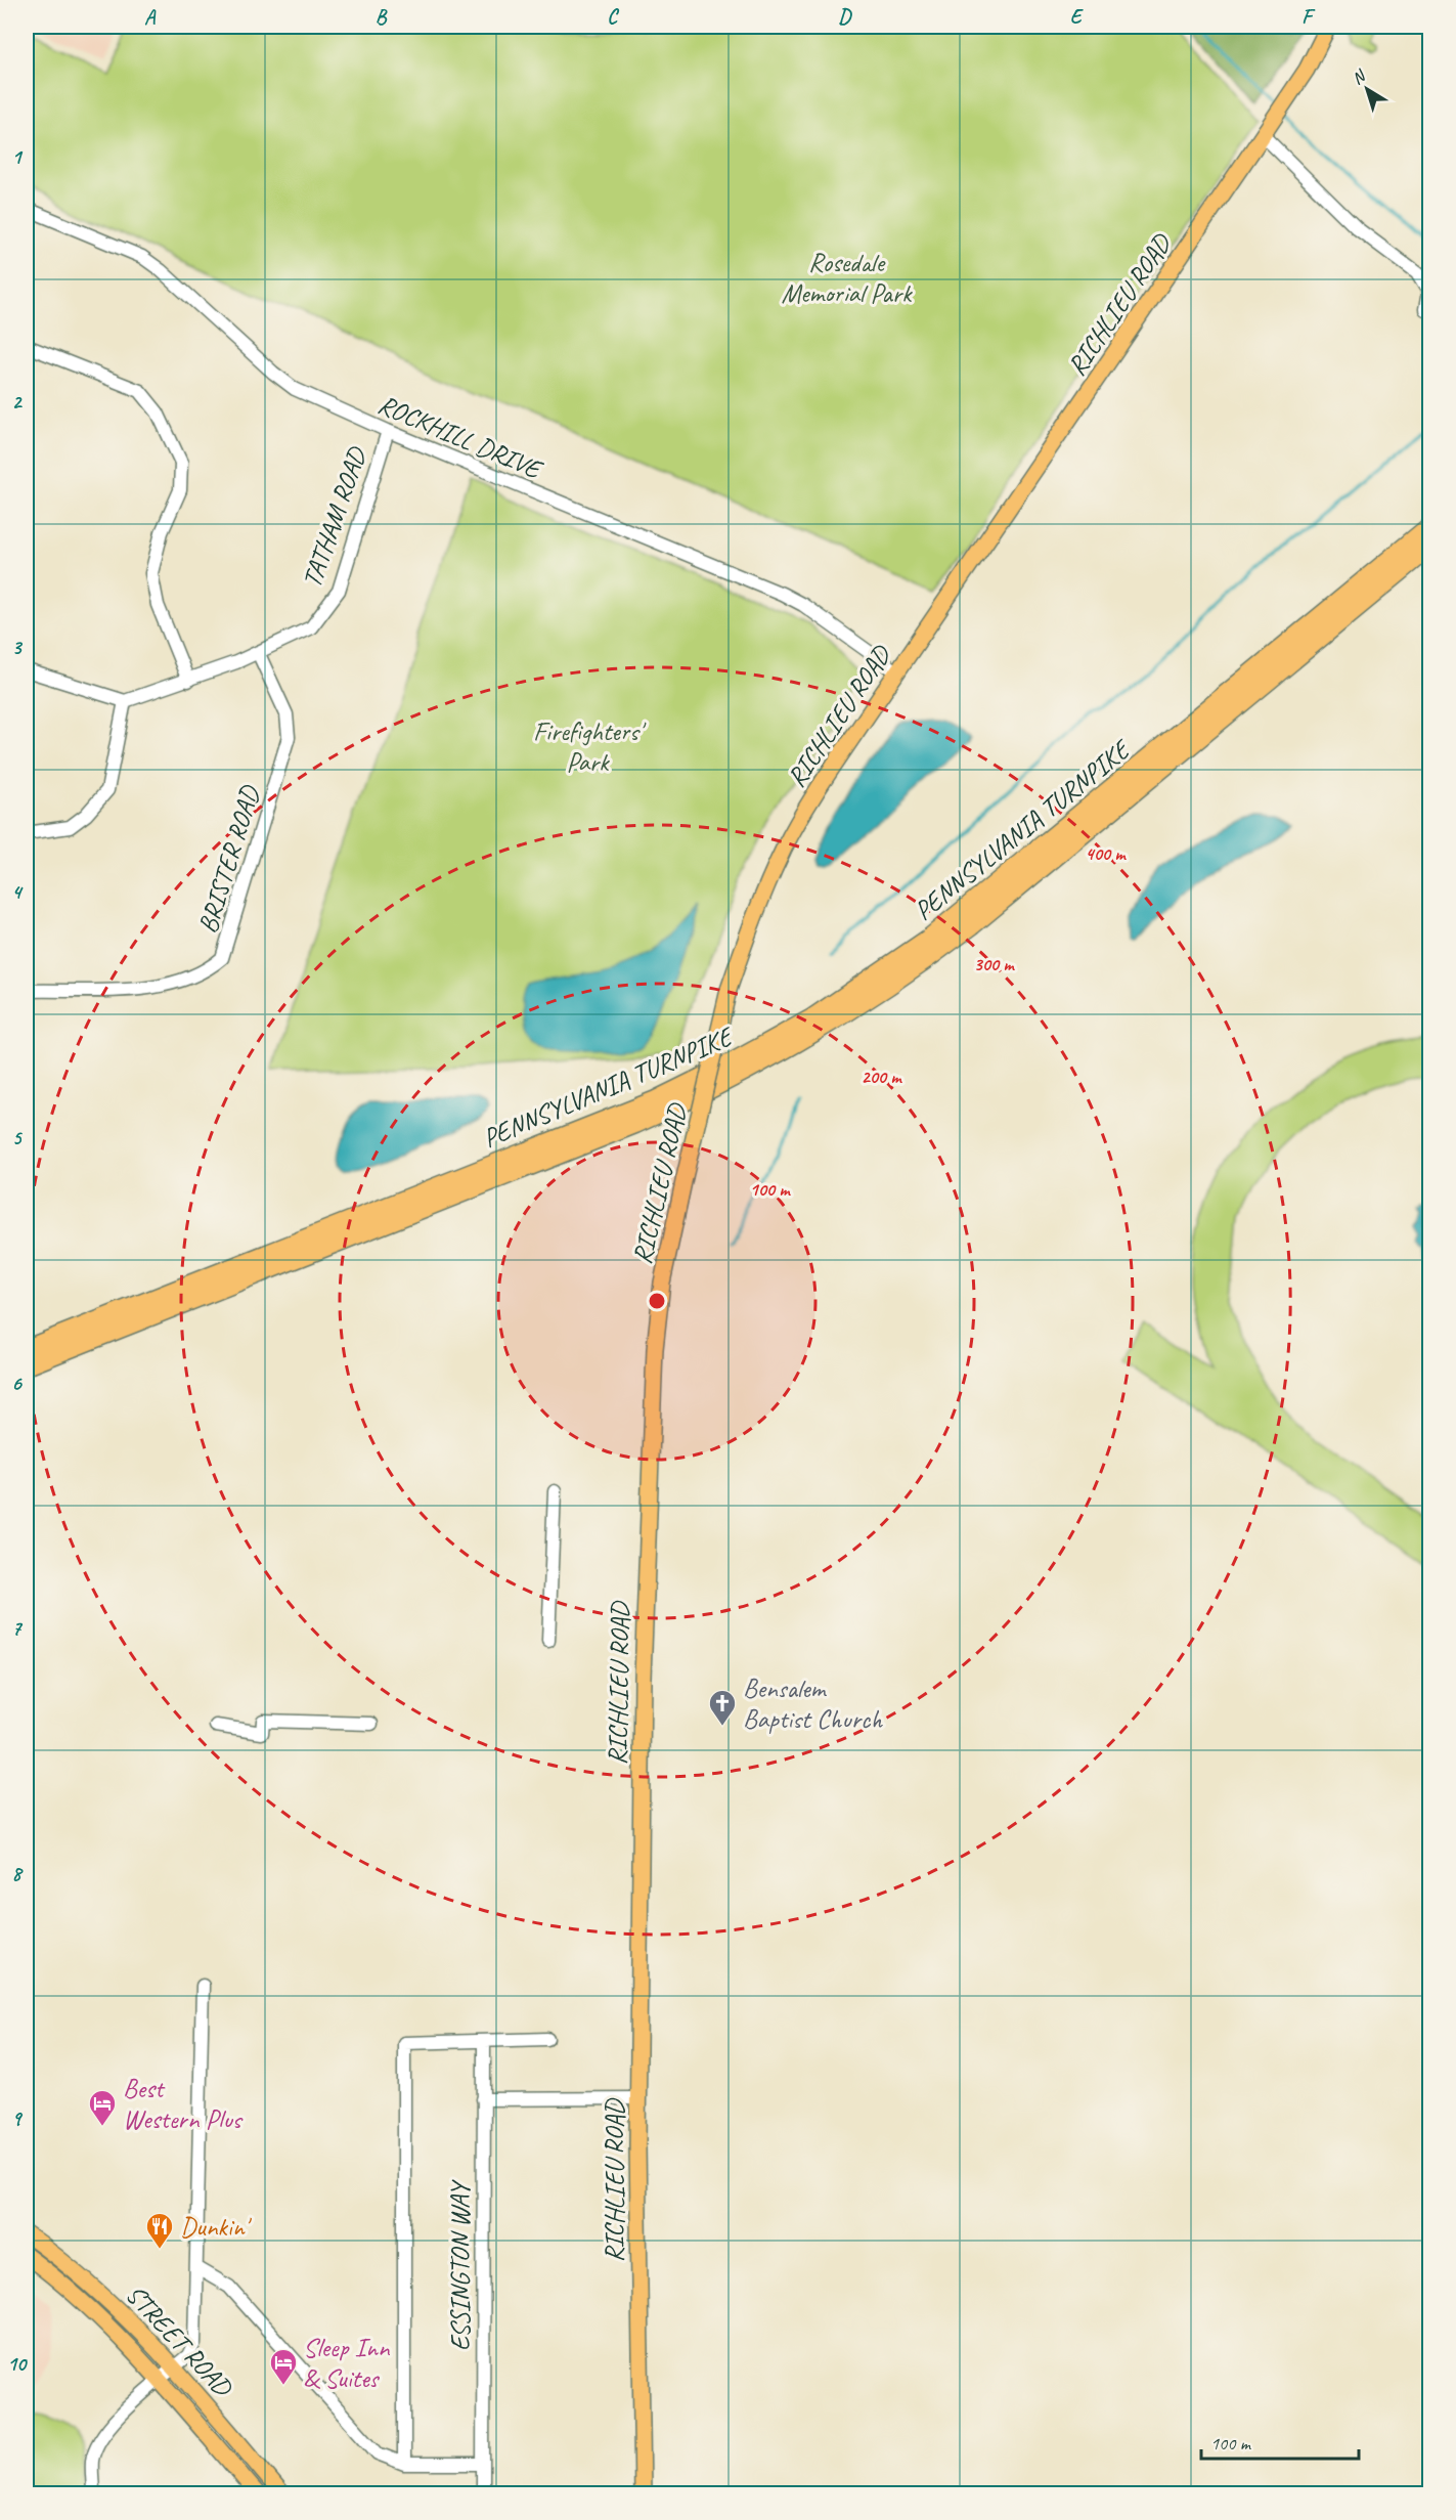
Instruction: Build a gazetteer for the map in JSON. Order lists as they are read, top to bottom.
{
  "streets": {
    "highway": ["PENNSYLVANIA TURNPIKE"],
    "main road": ["RICHLIEU ROAD", "STREET ROAD"],
    "street": [
      "ROCKHILL DRIVE",
      "TATHAM ROAD",
      "BRISTER ROAD",
      "ESSINGTON WAY"
    ]
  },
  "crossings": [
    ["RICHLIEU ROAD", "ROCKHILL DRIVE"],
    ["ROCKHILL DRIVE", "TATHAM ROAD"],
    ["TATHAM ROAD", "BRISTER ROAD"]
  ],
  "parks": ["Rosedale Memorial Park", "Firefighters' Park"],
  "places": {
    "church": ["Bensalem Baptist Church"],
    "hotel": ["Best Western Plus", "Sleep Inn & Suites"],
    "restaurant": ["Dunkin'"]
  },
  "scale_bar": "100 m",
  "north": "top left",
  "grid": {
    "columns": [
      "A",
      "B",
      "C",
      "D",
      "E",
      "F"
    ],
    "rows": [
      "1",
      "2",
      "3",
      "4",
      "5",
      "6",
      "7",
      "8",
      "9",
      "10"
    ]
  },
  "rings": [
    "400 m",
    "300 m",
    "200 m",
    "100 m"
  ]
}
